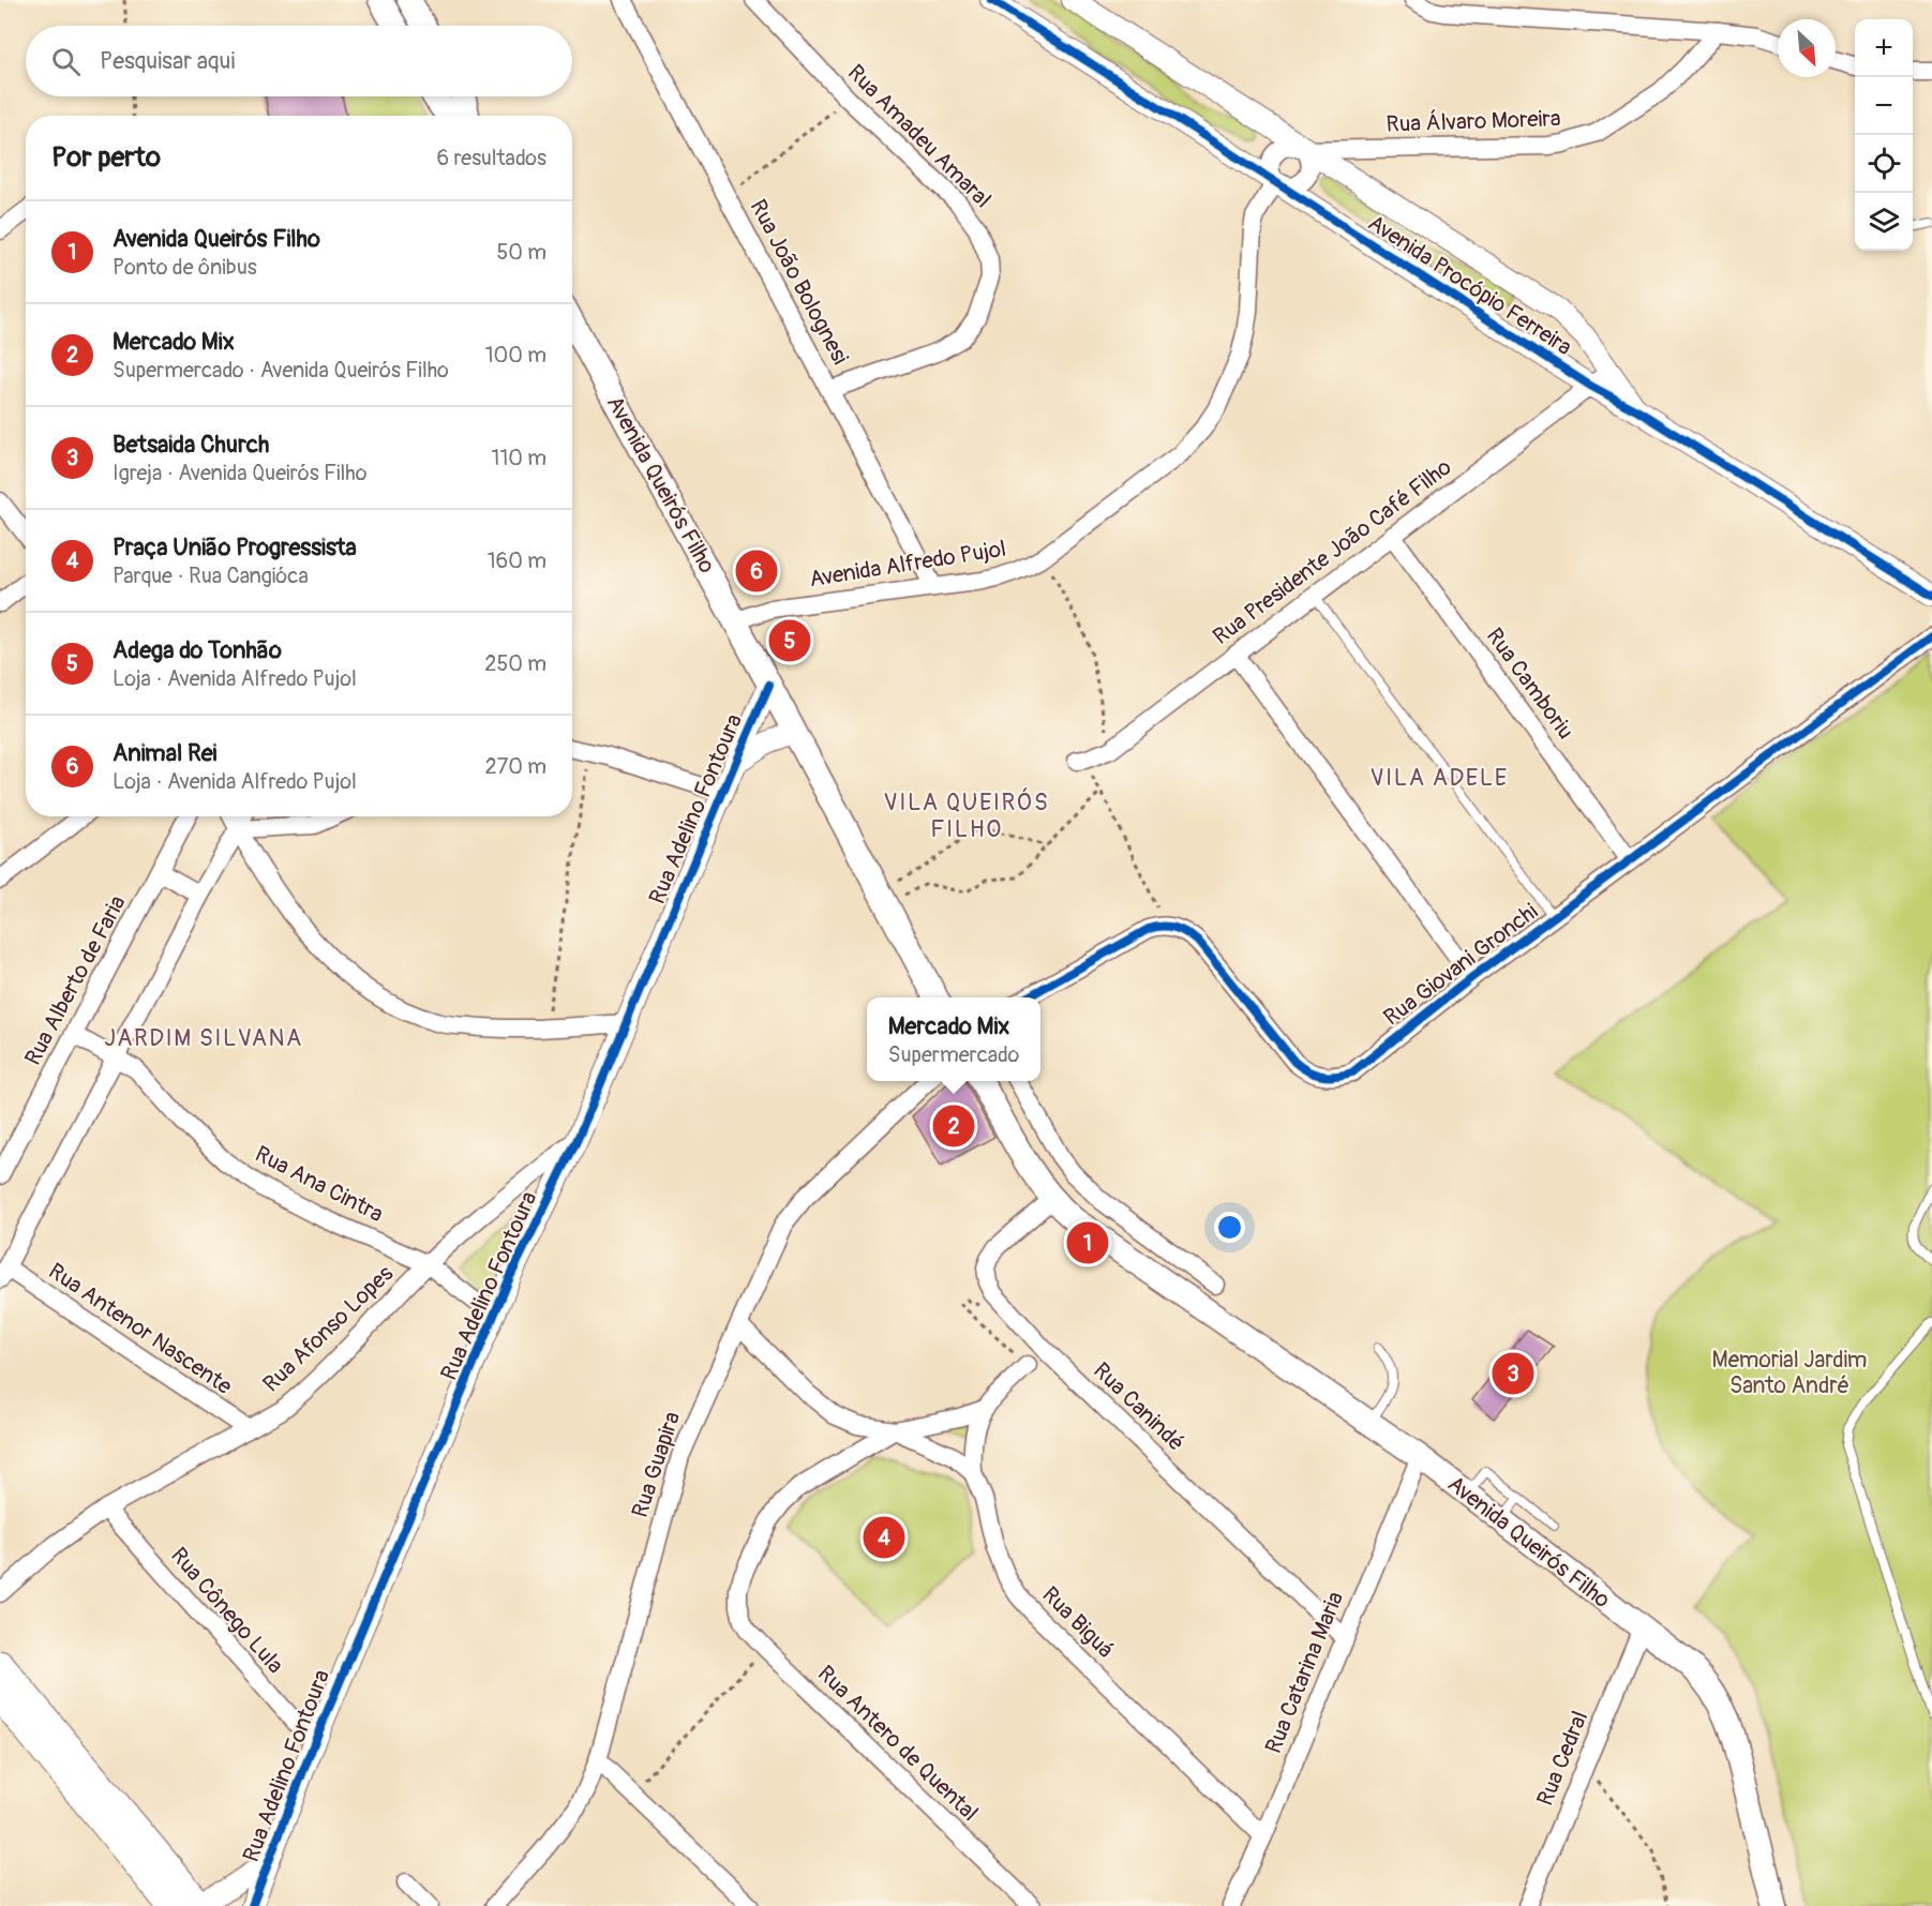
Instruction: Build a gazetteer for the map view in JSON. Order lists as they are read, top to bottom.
{
  "streets": {
    "main road": ["Avenida Queirós Filho"],
    "street": [
      "Rua Álvaro Moreira",
      "Rua Amadeu Amaral",
      "Rua João Bolognesi",
      "Avenida Procópio Ferreira",
      "Rua Presidente João Café Filho",
      "Avenida Alfredo Pujol",
      "Rua Camboriu",
      "Rua Adelino Fontoura",
      "Rua Giovani Gronchi",
      "Rua Alberto de Faria",
      "Rua Ana Cintra",
      "Rua Antenor Nascente",
      "Rua Afonso Lopes",
      "Rua Canindé",
      "Rua Guapira",
      "Rua Cônego Lula",
      "Rua Biguá",
      "Rua Catarina Maria",
      "Rua Antero de Quental",
      "Rua Cedral"
    ]
  },
  "crossings": [
    ["Rua Álvaro Moreira", "Avenida Procópio Ferreira"],
    ["Rua Álvaro Moreira", "Avenida Alfredo Pujol"],
    ["Rua Amadeu Amaral", "Rua João Bolognesi"],
    ["Rua João Bolognesi", "Avenida Alfredo Pujol"],
    ["Avenida Procópio Ferreira", "Rua Presidente João Café Filho"],
    ["Avenida Procópio Ferreira", "Avenida Alfredo Pujol"],
    ["Avenida Queirós Filho", "Avenida Alfredo Pujol"],
    ["Avenida Queirós Filho", "Rua Adelino Fontoura"],
    ["Avenida Queirós Filho", "Rua Catarina Maria"],
    ["Avenida Queirós Filho", "Rua Cedral"],
    ["Rua Presidente João Café Filho", "Rua Camboriu"],
    ["Rua Camboriu", "Rua Giovani Gronchi"],
    ["Rua Adelino Fontoura", "Rua Ana Cintra"],
    ["Rua Adelino Fontoura", "Rua Afonso Lopes"],
    ["Rua Adelino Fontoura", "Rua Cônego Lula"],
    ["Rua Alberto de Faria", "Rua Ana Cintra"],
    ["Rua Ana Cintra", "Rua Afonso Lopes"],
    ["Rua Antenor Nascente", "Rua Afonso Lopes"],
    ["Rua Afonso Lopes", "Rua Cônego Lula"],
    ["Rua Canindé", "Rua Catarina Maria"],
    ["Rua Biguá", "Rua Catarina Maria"]
  ],
  "districts": ["VILA ADELE", "VILA QUEIRÓS FILHO", "JARDIM SILVANA"],
  "parks": ["Memorial Jardim Santo André"],
  "north": "bottom right",
  "page": {
    "map_buttons": ["+", "−"],
    "search": "Pesquisar aqui",
    "heading": ["Por perto", "6 resultados"],
    "list": [
      {
        "mark": "1",
        "name": "Avenida Queirós Filho",
        "note": "Ponto de ônibus",
        "value": "50 m"
      },
      {
        "mark": "2",
        "name": "Mercado Mix",
        "note": "Supermercado · Avenida Queirós Filho",
        "value": "100 m"
      },
      {
        "mark": "3",
        "name": "Betsaida Church",
        "note": "Igreja · Avenida Queirós Filho",
        "value": "110 m"
      },
      {
        "mark": "4",
        "name": "Praça União Progressista",
        "note": "Parque · Rua Cangióca",
        "value": "160 m"
      },
      {
        "mark": "5",
        "name": "Adega do Tonhão",
        "note": "Loja · Avenida Alfredo Pujol",
        "value": "250 m"
      },
      {
        "mark": "6",
        "name": "Animal Rei",
        "note": "Loja · Avenida Alfredo Pujol",
        "value": "270 m"
      }
    ],
    "pins": [
      "6",
      "5",
      "2",
      "1",
      "3",
      "4"
    ],
    "popup": ["Mercado Mix", "Supermercado"]
  }
}
